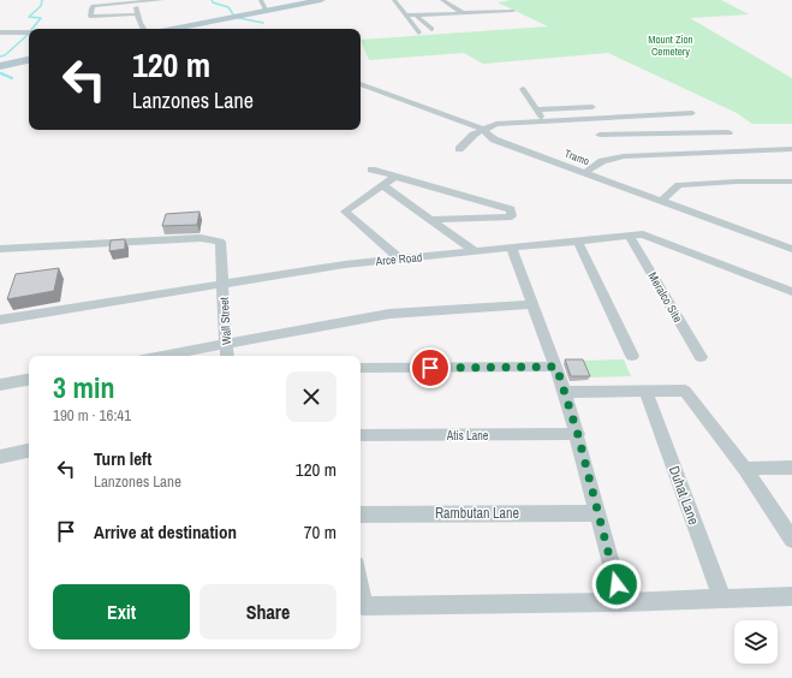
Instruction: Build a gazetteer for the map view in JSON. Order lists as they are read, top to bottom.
{
  "streets": {
    "street": [
      "Tramo",
      "Arce Road",
      "Meralco Site",
      "Wall Street",
      "Atis Lane",
      "Duhat Lane",
      "Rambutan Lane"
    ]
  },
  "crossings": [
    ["Arce Road", "Meralco Site"],
    ["Arce Road", "Wall Street"]
  ],
  "parks": ["Mount Zion Cemetery"],
  "page": {
    "turn": ["120 m", "Lanzones Lane"],
    "heading": ["3 min", "190 m · 16:41"],
    "list": [
      {
        "name": "Turn left",
        "note": "Lanzones Lane",
        "value": "120 m"
      },
      {
        "name": "Arrive at destination",
        "value": "70 m"
      }
    ],
    "buttons": ["Exit", "Share"]
  }
}
